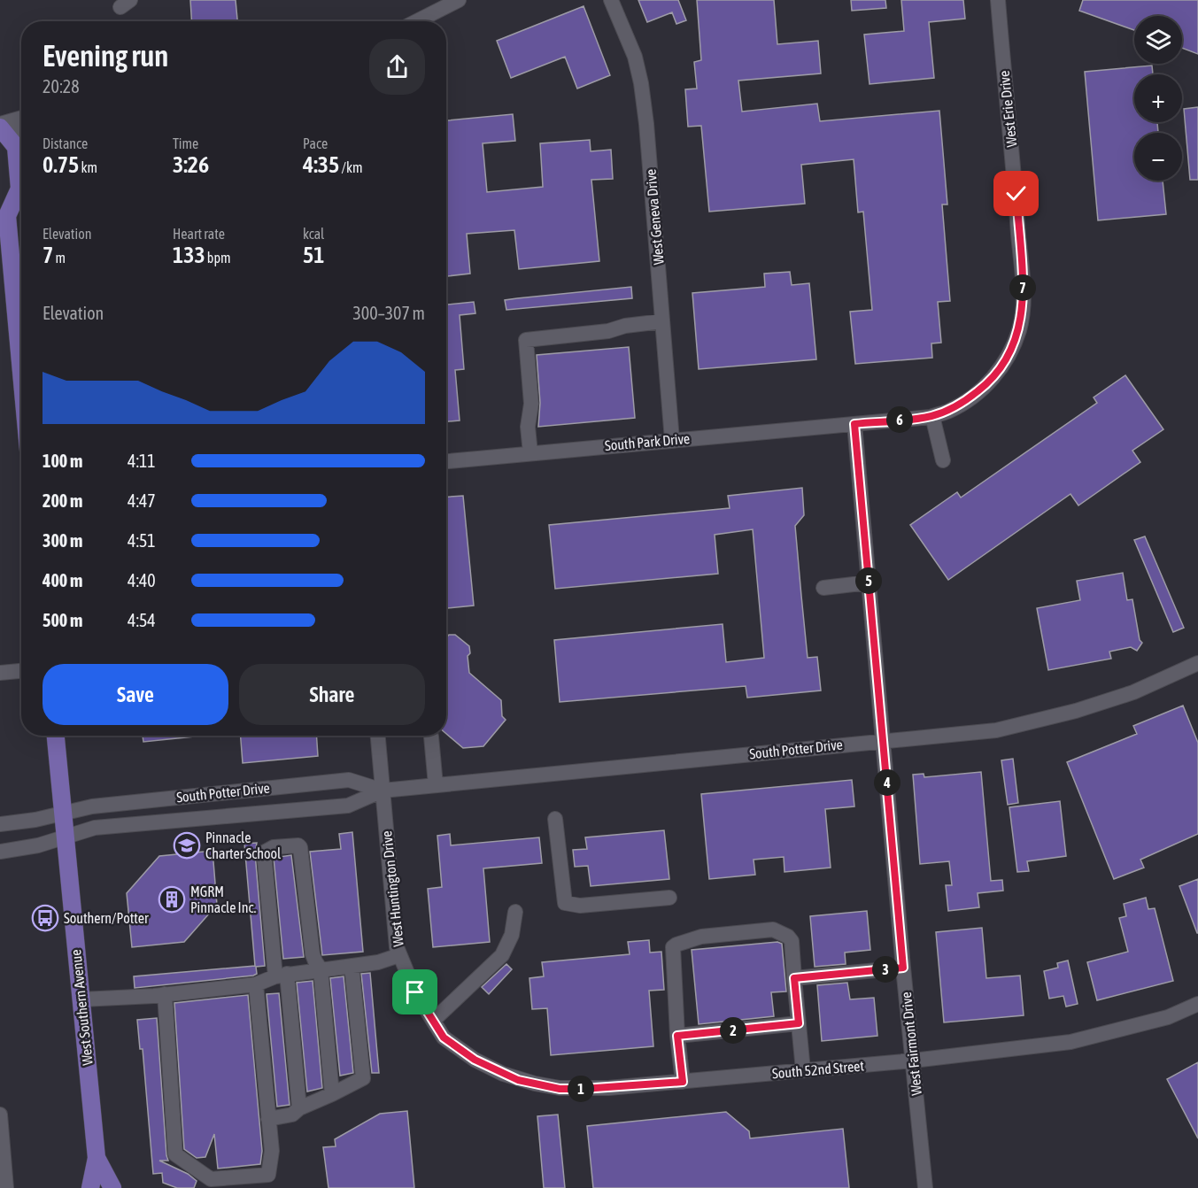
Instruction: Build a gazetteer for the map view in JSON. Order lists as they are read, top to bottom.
{
  "streets": {
    "main road": ["West Southern Avenue"],
    "street": [
      "West Erie Drive",
      "West Geneva Drive",
      "South Park Drive",
      "South Potter Drive",
      "West Huntington Drive",
      "West Fairmont Drive",
      "South 52nd Street"
    ]
  },
  "crossings": [
    ["West Erie Drive", "South Park Drive"],
    ["West Erie Drive", "West Fairmont Drive"],
    ["West Geneva Drive", "South Park Drive"],
    ["South Park Drive", "West Fairmont Drive"],
    ["South Potter Drive", "West Huntington Drive"],
    ["South Potter Drive", "West Southern Avenue"],
    ["South Potter Drive", "West Fairmont Drive"],
    ["West Huntington Drive", "South 52nd Street"],
    ["West Fairmont Drive", "South 52nd Street"]
  ],
  "places": {
    "school or university": ["Pinnacle Charter School"],
    "building": ["MGRM Pinnacle Inc."],
    "bus stop": ["Southern/Potter"]
  },
  "page": {
    "map_buttons": ["+", "−"],
    "heading": ["Evening run", "20:28"],
    "stats": [
      ["Distance", "0.75 km"],
      ["Time", "3:26"],
      ["Pace", "4:35 /km"],
      ["Elevation", "7 m"],
      ["Heart rate", "133 bpm"],
      ["kcal", "51"]
    ],
    "pins": [
      "7",
      "6",
      "5",
      "4",
      "3",
      "2",
      "1"
    ],
    "chart": ["Elevation", "300–307 m"],
    "list": [
      {
        "name": "100 m",
        "note": "4:11"
      },
      {
        "name": "200 m",
        "note": "4:47"
      },
      {
        "name": "300 m",
        "note": "4:51"
      },
      {
        "name": "400 m",
        "note": "4:40"
      },
      {
        "name": "500 m",
        "note": "4:54"
      }
    ],
    "buttons": ["Save", "Share"]
  }
}
